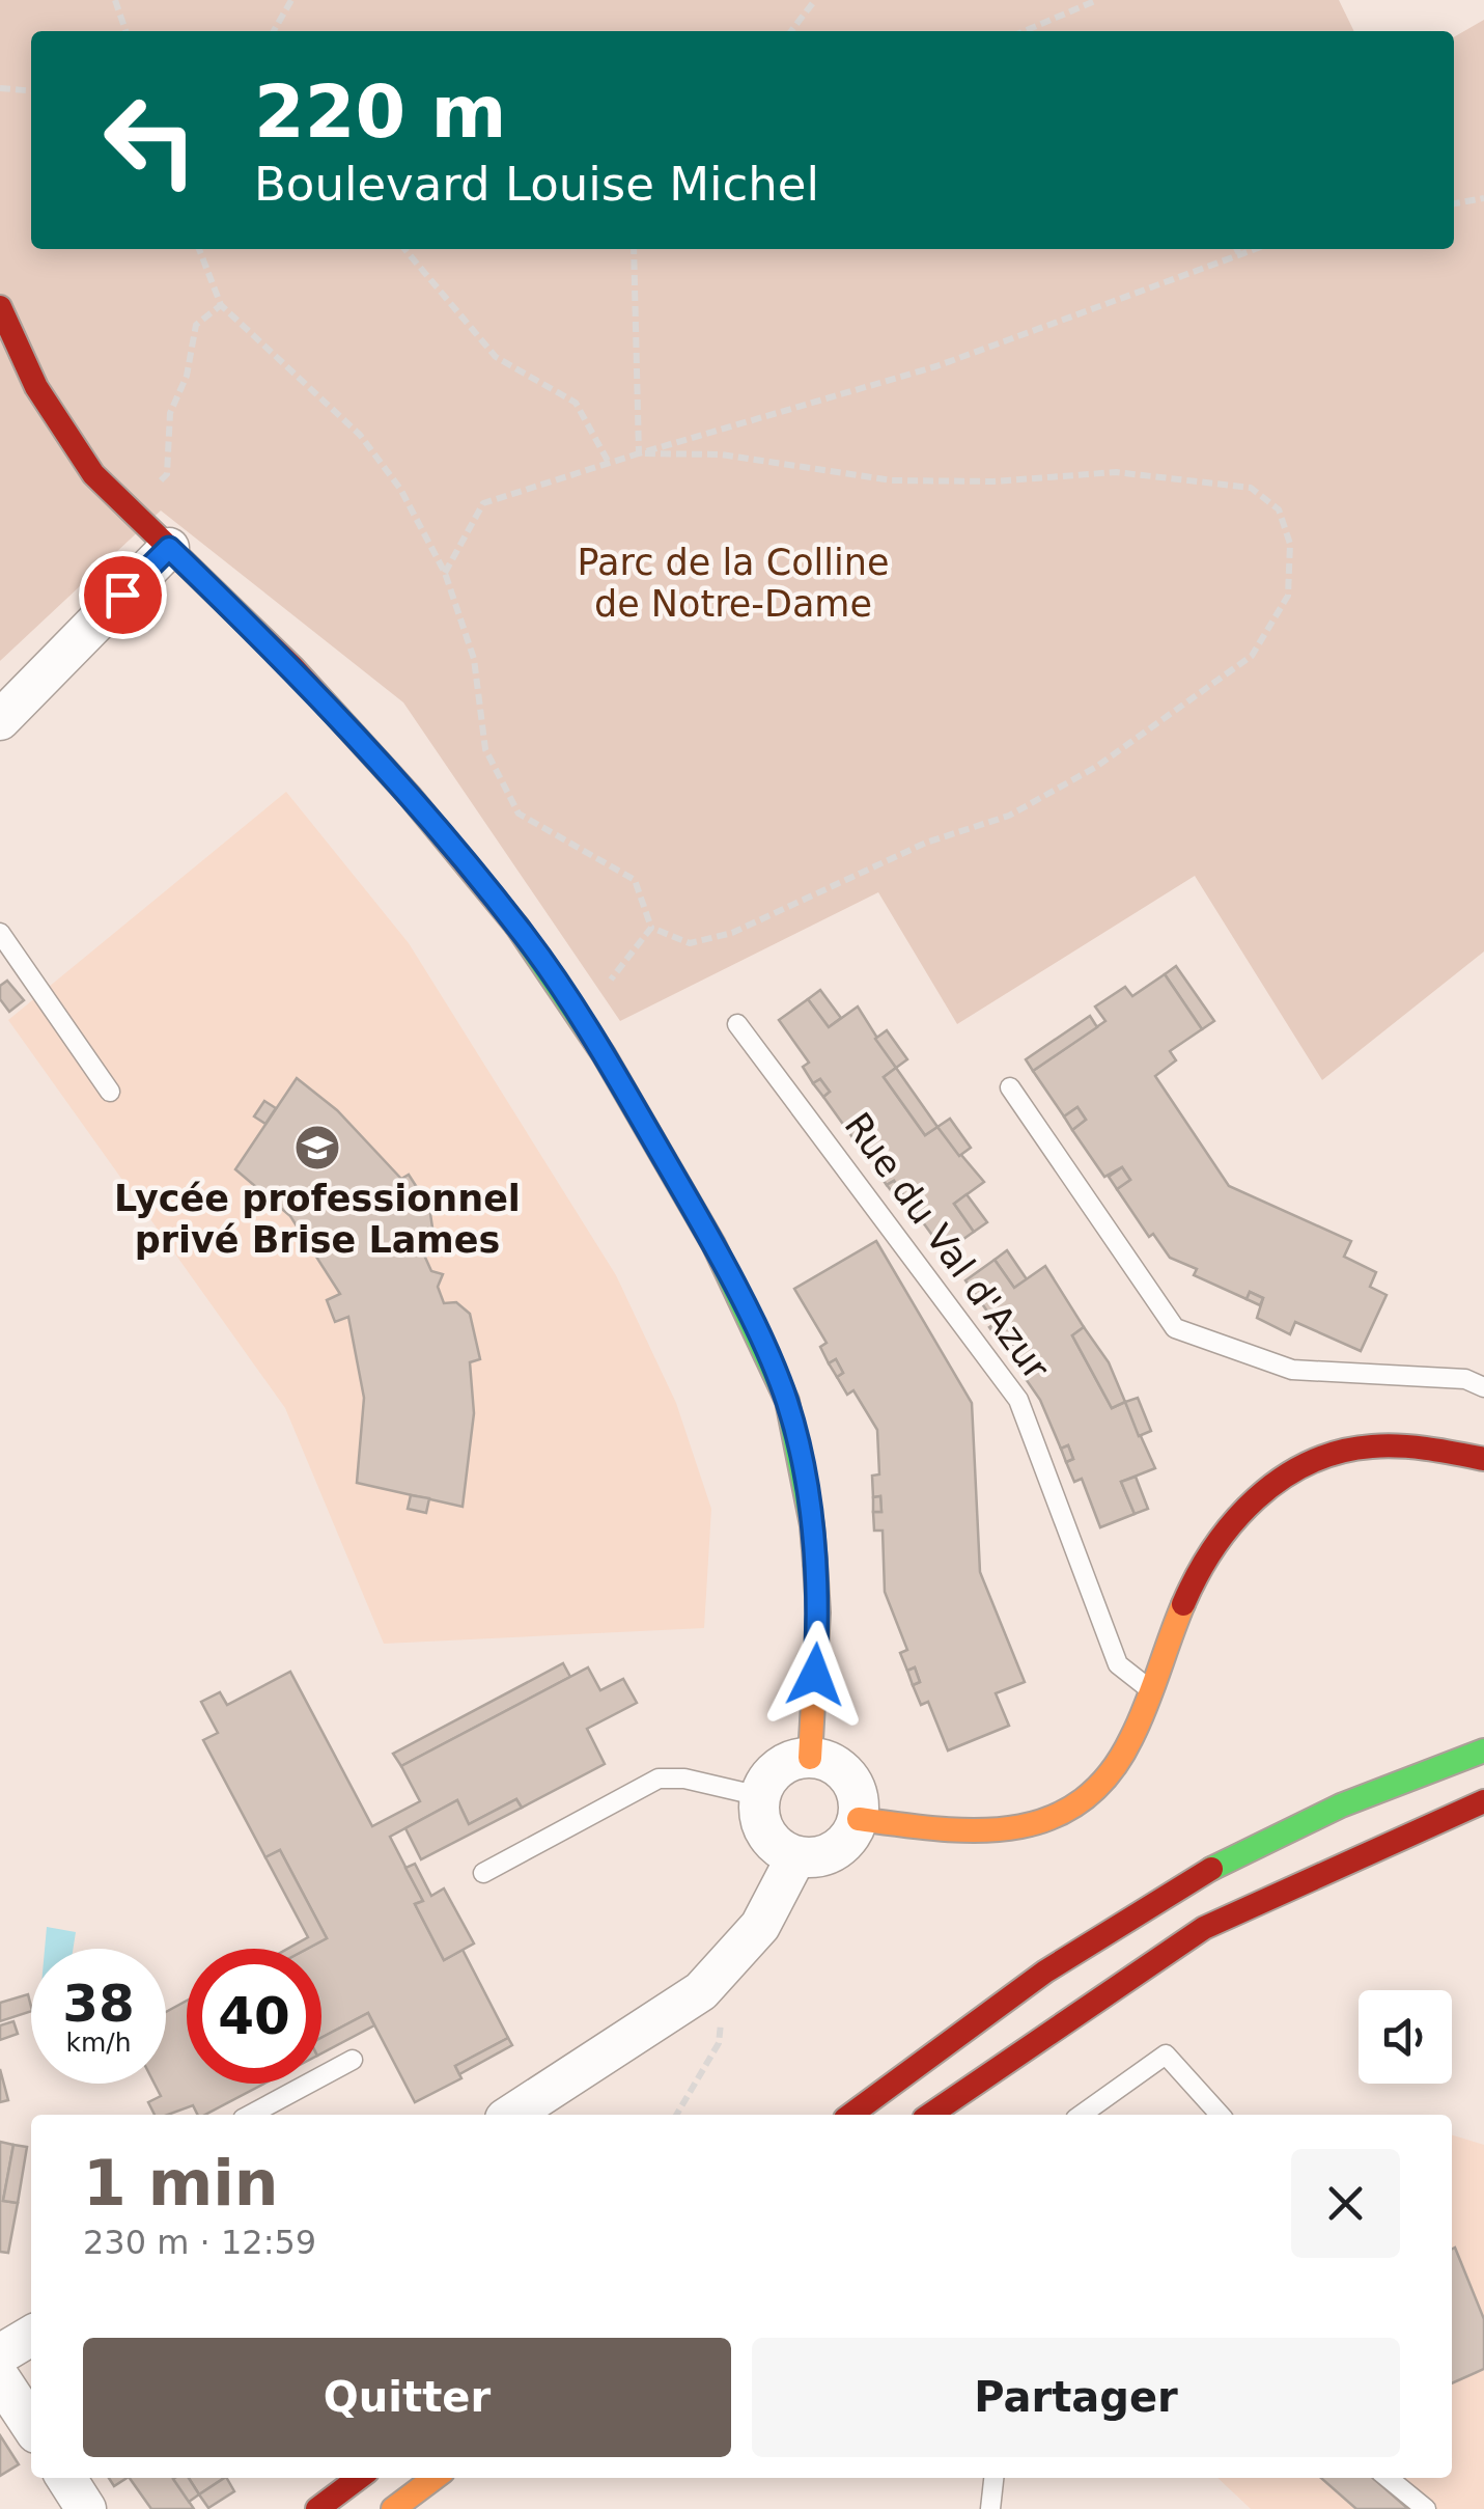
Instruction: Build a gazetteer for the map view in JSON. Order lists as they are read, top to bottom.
{
  "streets": {
    "lane": ["Rue du Val d'Azur"]
  },
  "parks": ["Parc de la Colline de Notre-Dame"],
  "places": {
    "school or university": ["Lycée professionnel privé Brise Lames"]
  },
  "page": {
    "turn": ["220 m", "Boulevard Louise Michel"],
    "speed": "38 km/h",
    "limit": "40",
    "heading": ["1 min", "230 m · 12:59"],
    "buttons": ["Quitter", "Partager"]
  }
}
